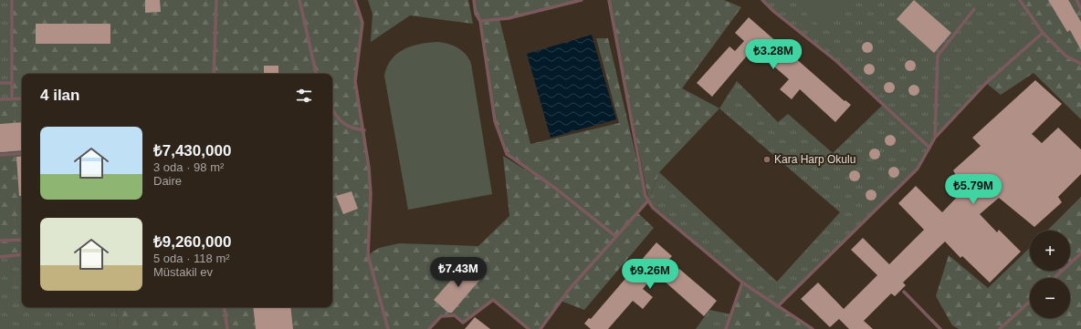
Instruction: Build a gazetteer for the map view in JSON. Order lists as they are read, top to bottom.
{
  "places": ["Kara Harp Okulu"],
  "page": {
    "price": [
      "₺3.28M",
      "₺5.79M",
      "₺7.43M",
      "₺9.26M"
    ],
    "heading": "4 ilan",
    "list": [
      {
        "name": "₺7,430,000",
        "note": "3 oda · 98 m² · Daire"
      },
      {
        "name": "₺9,260,000",
        "note": "5 oda · 118 m² · Müstakil ev"
      }
    ],
    "map_buttons": ["+", "−"]
  }
}
